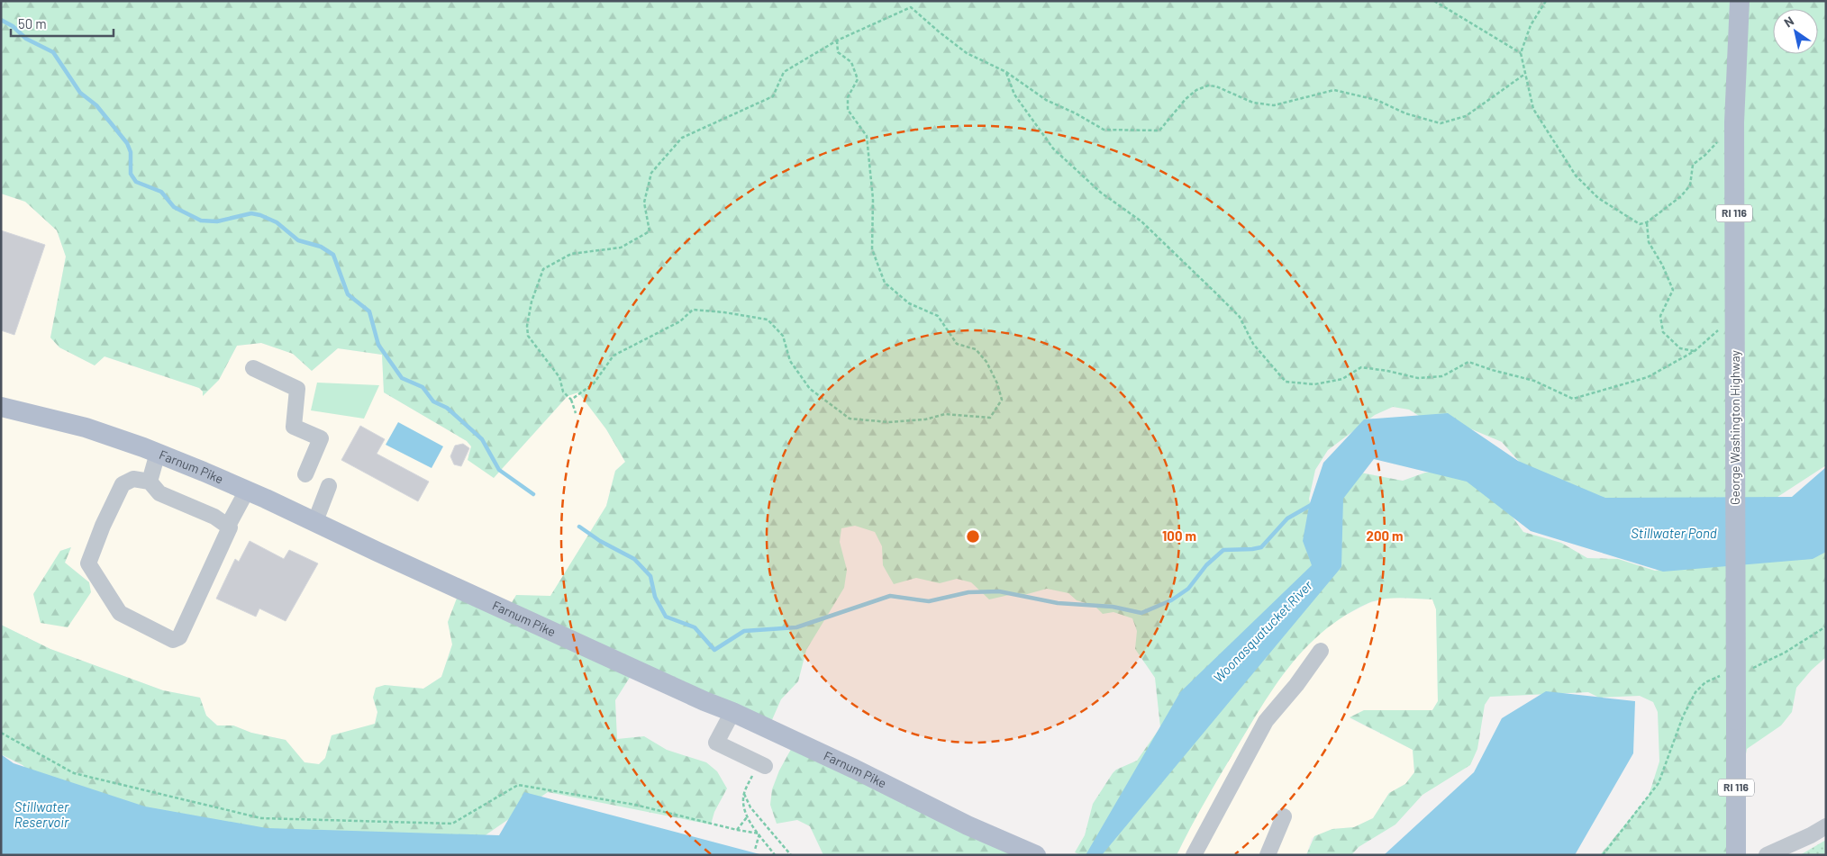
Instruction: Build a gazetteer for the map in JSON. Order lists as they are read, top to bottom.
{
  "streets": {
    "main road": ["RI 116", "George Washington Highway", "Farnum Pike"]
  },
  "water": ["Stillwater Pond", "Woonasquatucket River", "Stillwater Reservoir"],
  "scale_bar": "50 m",
  "north": "top left",
  "rings": ["100 m", "200 m"]
}
